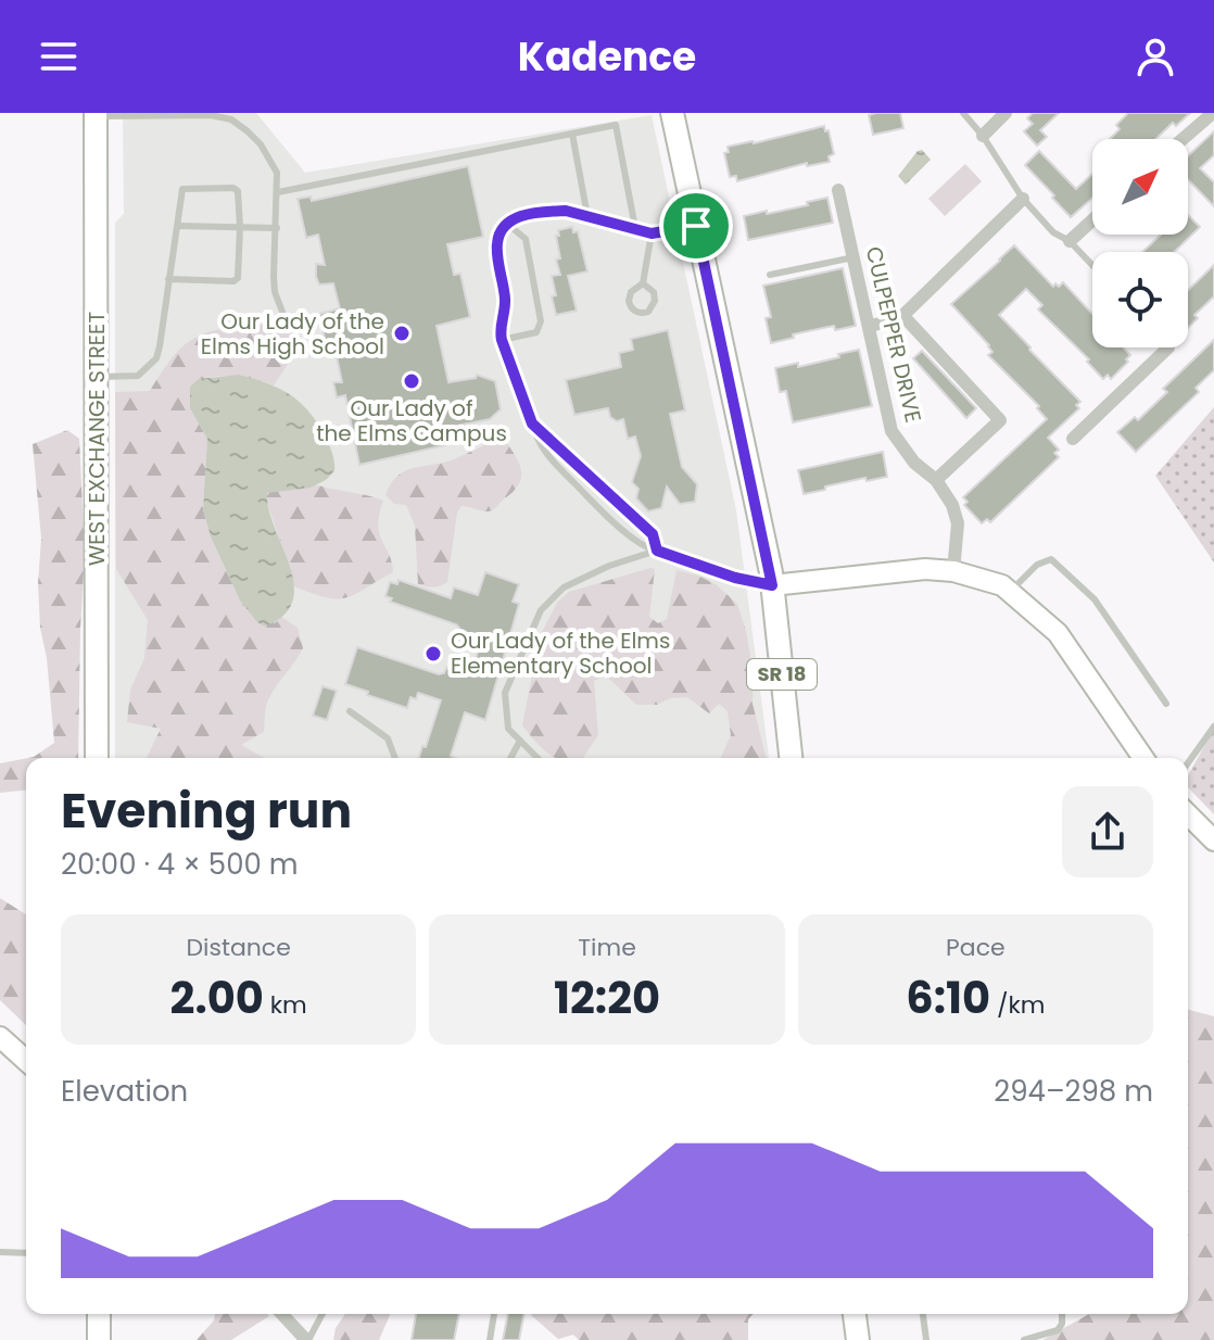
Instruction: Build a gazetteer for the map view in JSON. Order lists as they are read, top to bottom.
{
  "streets": {
    "main road": ["WEST EXCHANGE STREET", "SR 18"],
    "street": ["CULPEPPER DRIVE"]
  },
  "places": ["Our Lady of the Elms High School", "Our Lady of the Elms Campus", "Our Lady of the Elms Elementary School"],
  "north": "top right",
  "page": {
    "header": "Kadence",
    "heading": ["Evening run", "20:00 · 4 × 500 m"],
    "stats": [
      ["Distance", "2.00 km"],
      ["Time", "12:20"],
      ["Pace", "6:10 /km"]
    ],
    "chart": ["Elevation", "294–298 m"]
  }
}
